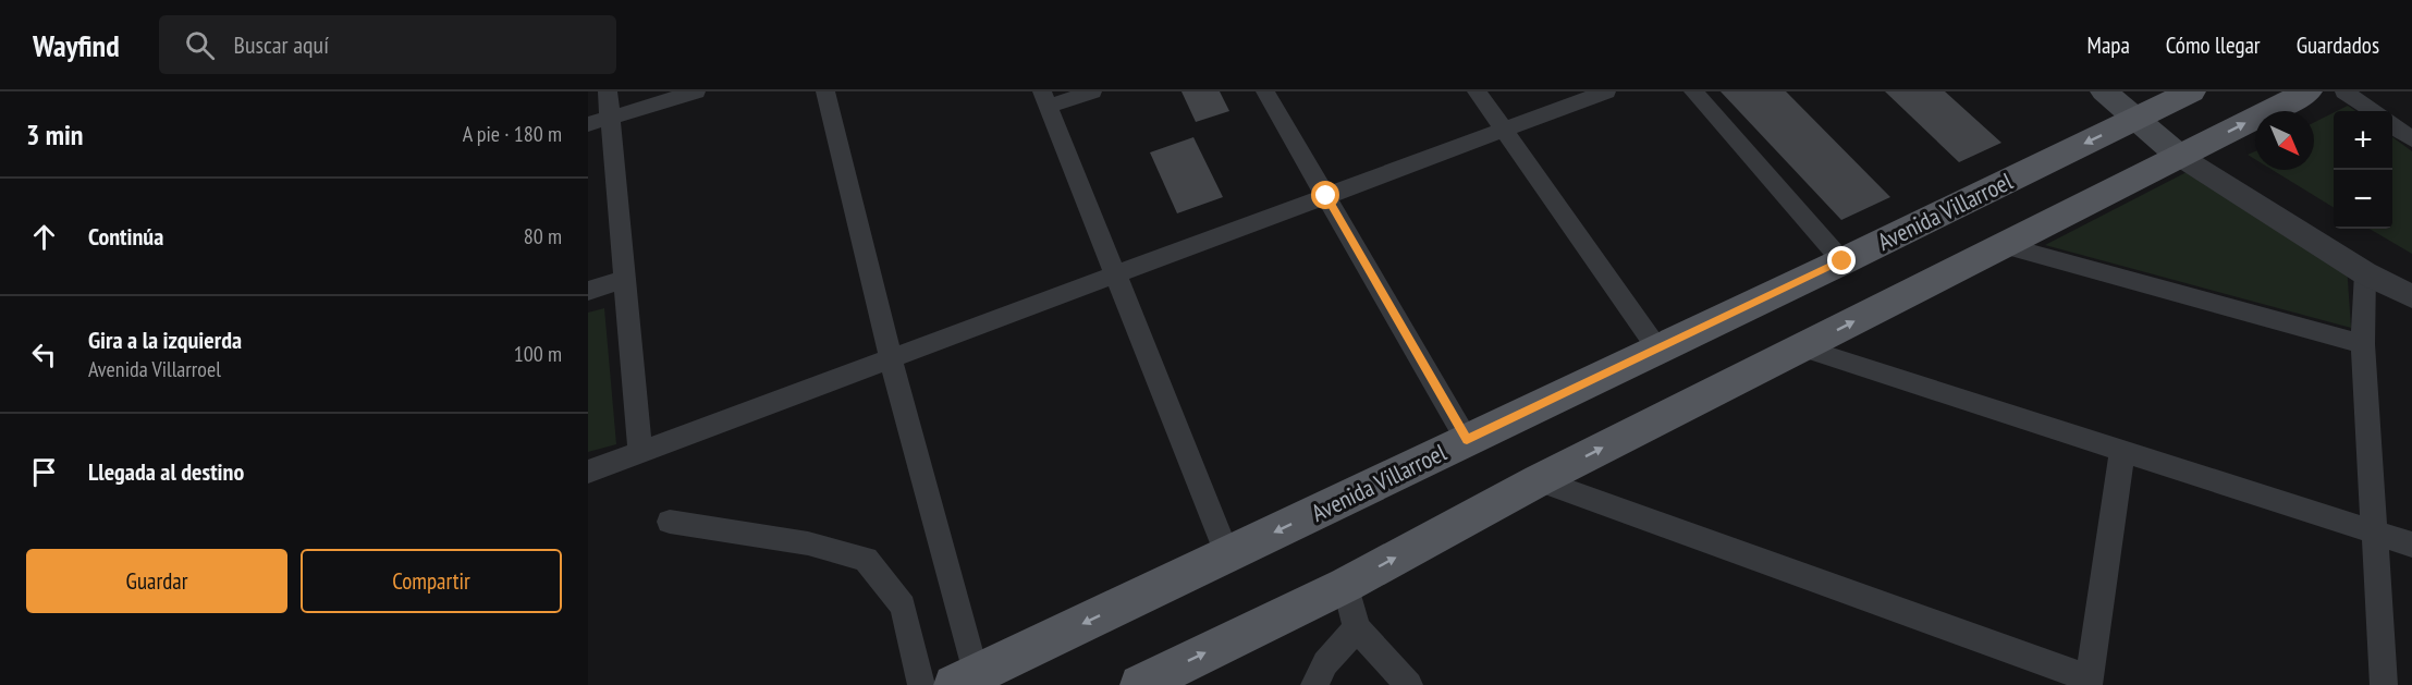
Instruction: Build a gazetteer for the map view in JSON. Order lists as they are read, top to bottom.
{
  "streets": {
    "main road": ["Avenida Villarroel"]
  },
  "north": "bottom right",
  "page": {
    "header": "Wayfind",
    "search": "Buscar aquí",
    "nav": ["Mapa", "Cómo llegar", "Guardados"],
    "heading": ["3 min", "A pie · 180 m"],
    "map_buttons": ["+", "−"],
    "list": [
      ["Continúa", "80 m"],
      ["Gira a la izquierda", "Avenida Villarroel", "100 m"],
      "Llegada al destino"
    ],
    "buttons": ["Guardar", "Compartir"]
  }
}
